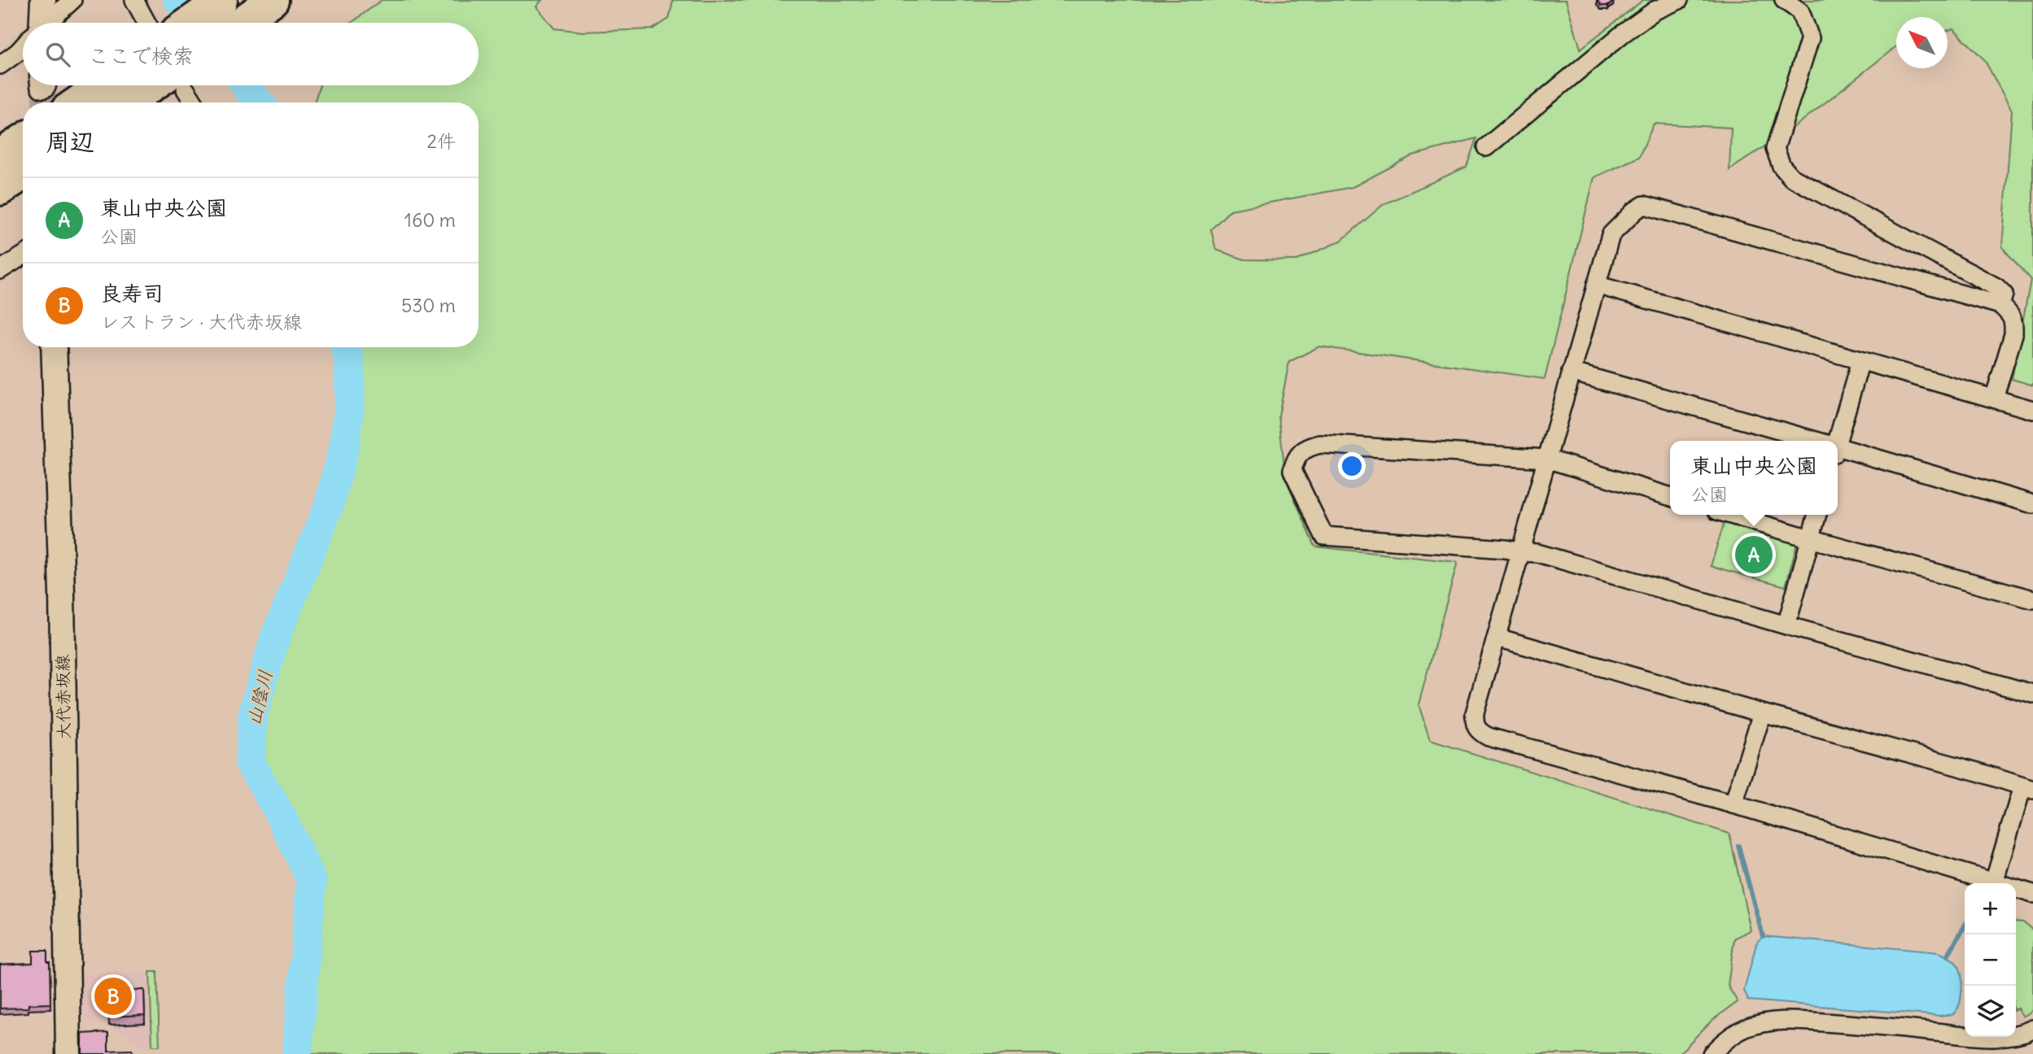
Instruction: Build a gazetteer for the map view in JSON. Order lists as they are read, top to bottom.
{
  "streets": {
    "main road": ["大代赤坂線"]
  },
  "water": ["山陰川"],
  "north": "top left",
  "page": {
    "search": "ここで検索",
    "heading": ["周辺", "2件"],
    "list": [
      {
        "mark": "A",
        "name": "東山中央公園",
        "note": "公園",
        "value": "160 m"
      },
      {
        "mark": "B",
        "name": "良寿司",
        "note": "レストラン · 大代赤坂線",
        "value": "530 m"
      }
    ],
    "popup": ["東山中央公園", "公園"],
    "pins": ["A", "B"],
    "map_buttons": ["+", "−"]
  }
}
